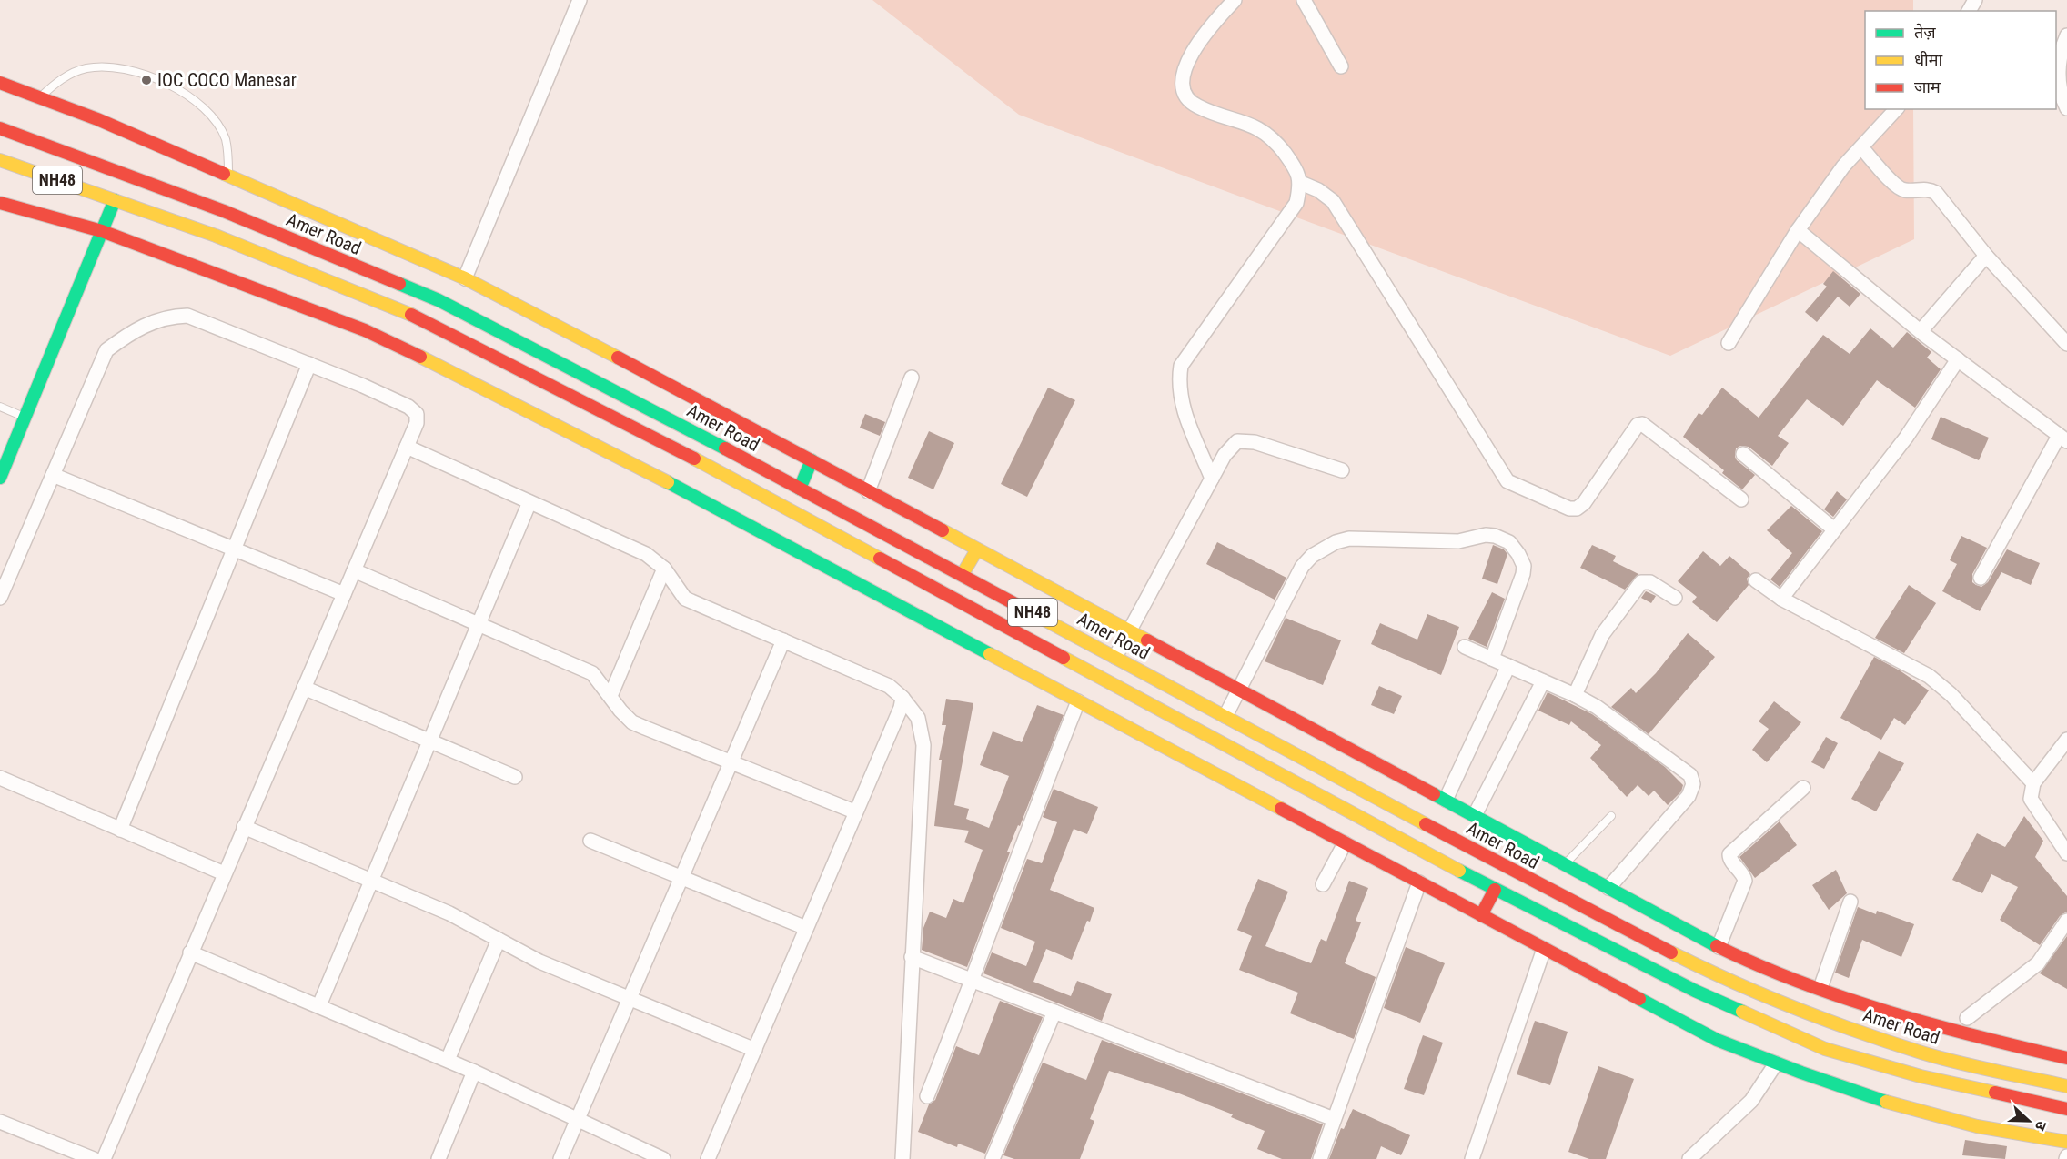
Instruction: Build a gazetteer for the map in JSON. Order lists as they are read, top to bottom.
{
  "streets": {
    "main road": ["NH48", "Amer Road"]
  },
  "places": ["IOC COCO Manesar"],
  "legend": ["तेज़", "धीमा", "जाम"],
  "north": "right"
}
